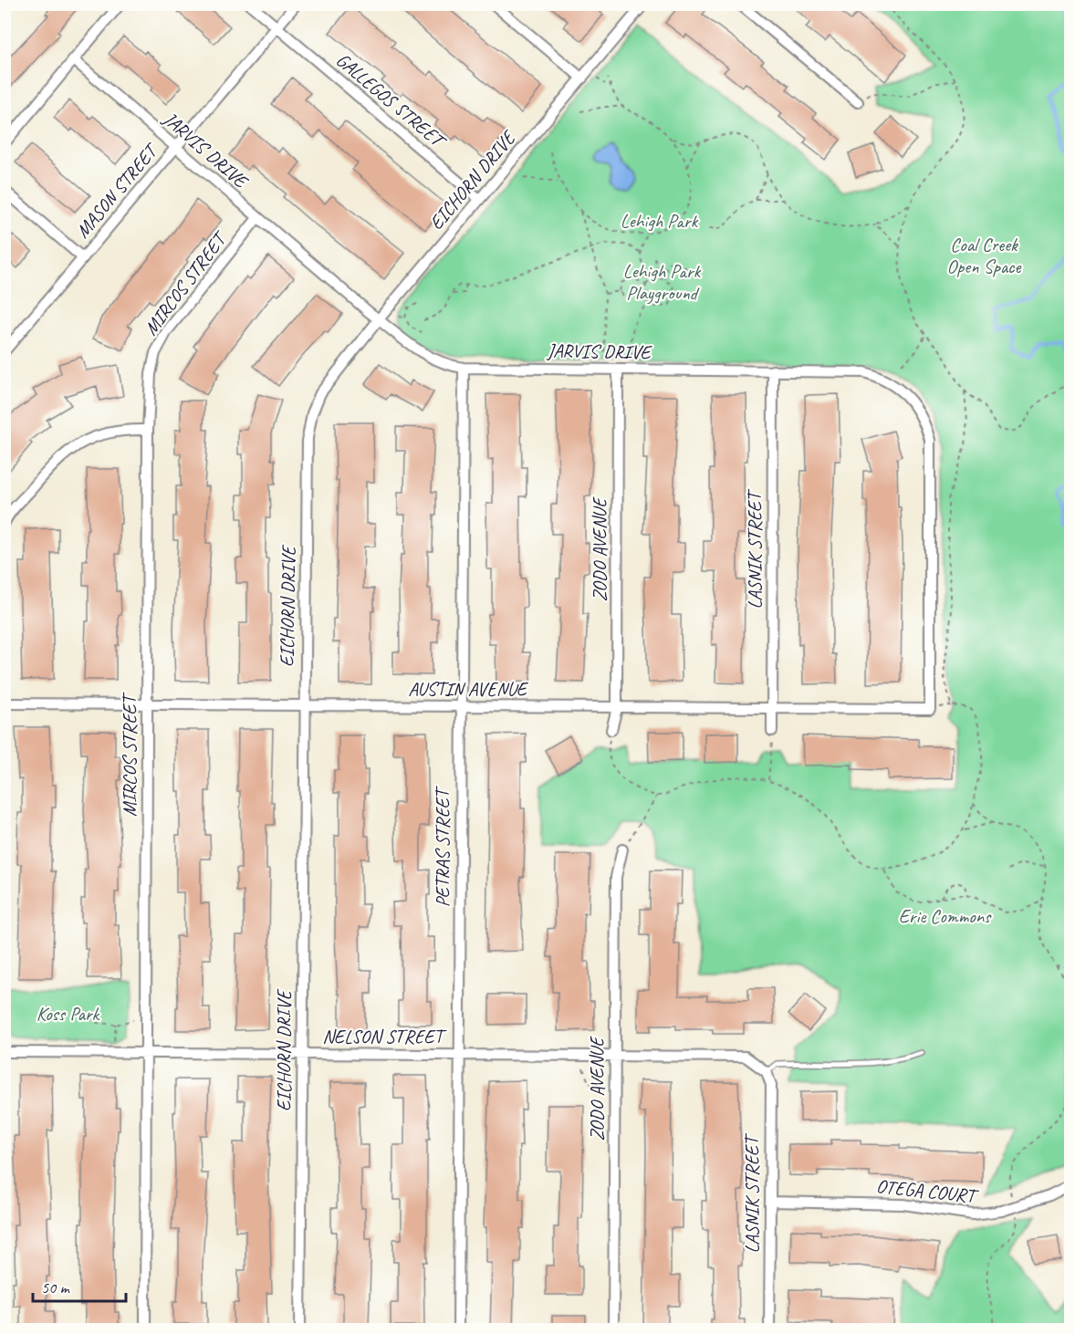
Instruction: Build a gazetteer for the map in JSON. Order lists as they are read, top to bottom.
{
  "streets": {
    "street": [
      "GALLEGOS STREET",
      "JARVIS DRIVE",
      "EICHORN DRIVE",
      "MASON STREET",
      "MIRCOS STREET",
      "ZODO AVENUE",
      "LASNIK STREET",
      "AUSTIN AVENUE",
      "PETRAS STREET",
      "NELSON STREET",
      "OTEGA COURT"
    ]
  },
  "crossings": [
    ["GALLEGOS STREET", "EICHORN DRIVE"],
    ["GALLEGOS STREET", "MASON STREET"],
    ["JARVIS DRIVE", "EICHORN DRIVE"],
    ["JARVIS DRIVE", "MASON STREET"],
    ["JARVIS DRIVE", "MIRCOS STREET"],
    ["JARVIS DRIVE", "ZODO AVENUE"],
    ["JARVIS DRIVE", "LASNIK STREET"],
    ["JARVIS DRIVE", "AUSTIN AVENUE"],
    ["JARVIS DRIVE", "PETRAS STREET"],
    ["EICHORN DRIVE", "AUSTIN AVENUE"],
    ["EICHORN DRIVE", "NELSON STREET"],
    ["MIRCOS STREET", "AUSTIN AVENUE"],
    ["MIRCOS STREET", "NELSON STREET"],
    ["ZODO AVENUE", "AUSTIN AVENUE"],
    ["ZODO AVENUE", "NELSON STREET"],
    ["LASNIK STREET", "AUSTIN AVENUE"],
    ["LASNIK STREET", "NELSON STREET"],
    ["LASNIK STREET", "OTEGA COURT"],
    ["AUSTIN AVENUE", "PETRAS STREET"],
    ["PETRAS STREET", "NELSON STREET"]
  ],
  "parks": [
    "Lehigh Park",
    "Coal Creek Open Space",
    "Lehigh Park Playground",
    "Erie Commons",
    "Koss Park"
  ],
  "scale_bar": "50 m"
}
